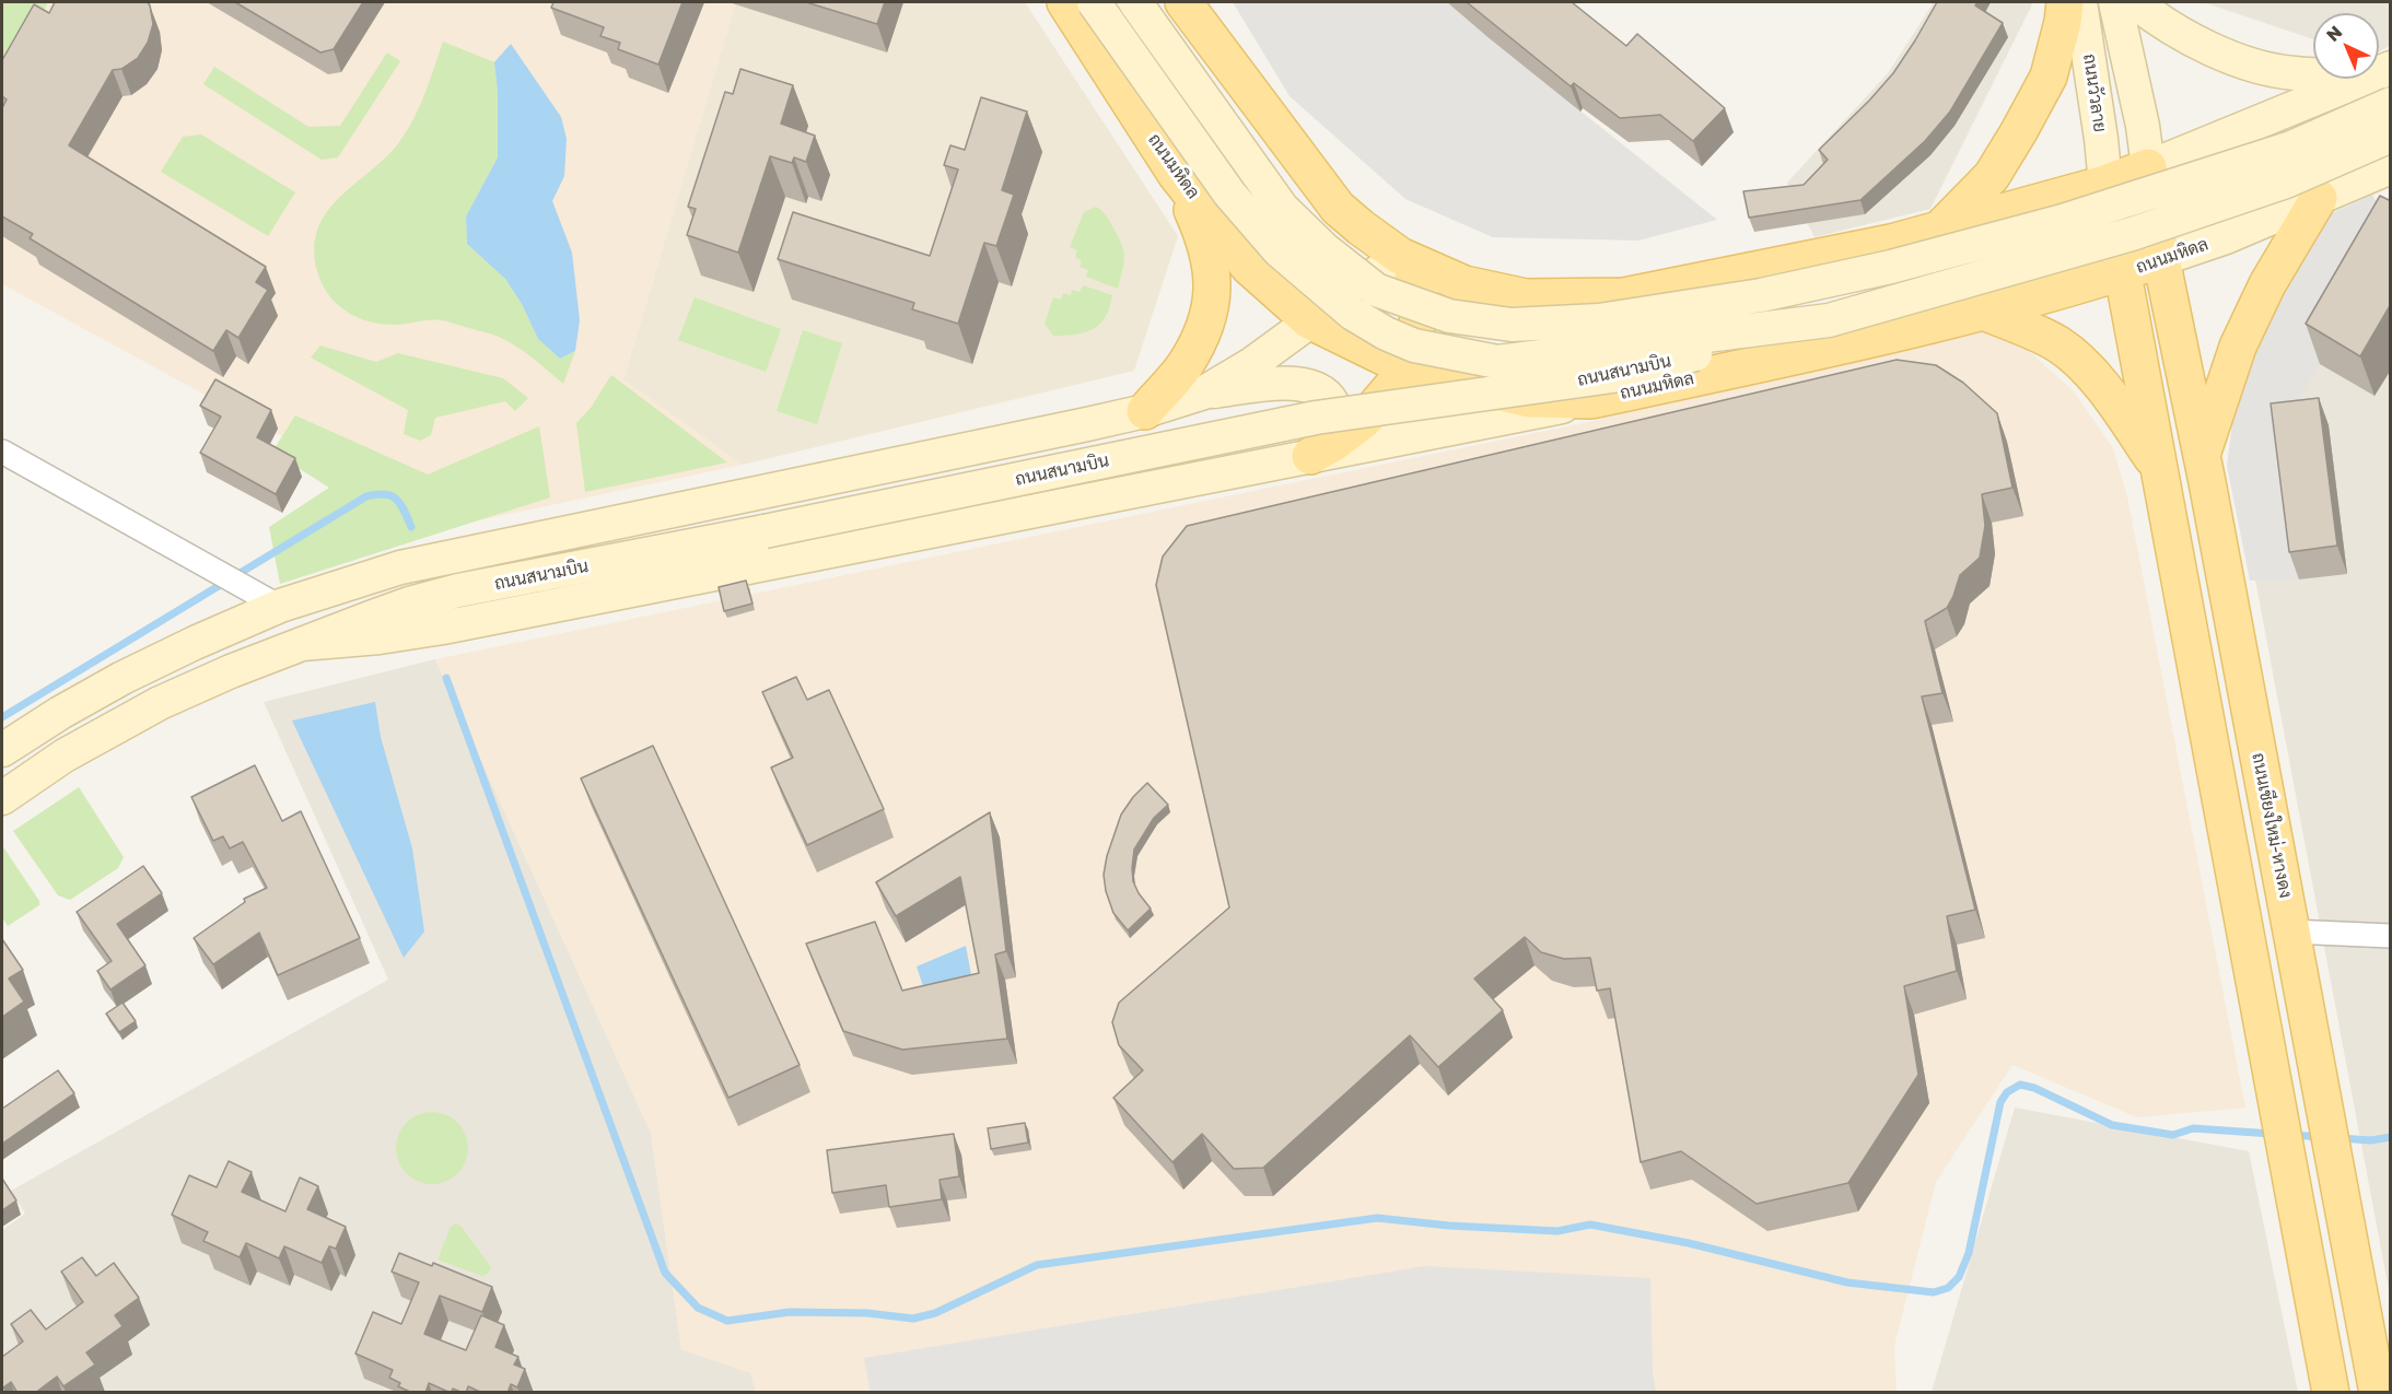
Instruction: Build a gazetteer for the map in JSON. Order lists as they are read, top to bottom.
{
  "streets": {
    "main road": [
      "ถนนวัวลาย",
      "ถนนมหิดล",
      "ถนนสนามบิน",
      "ถนนเชียงใหม่-หางดง"
    ]
  },
  "crossings": [
    ["ถนนวัวลาย", "ถนนเชียงใหม่-หางดง"],
    ["ถนนมหิดล", "ถนนสนามบิน"],
    ["ถนนมหิดล", "ถนนเชียงใหม่-หางดง"]
  ],
  "north": "top left"
}
